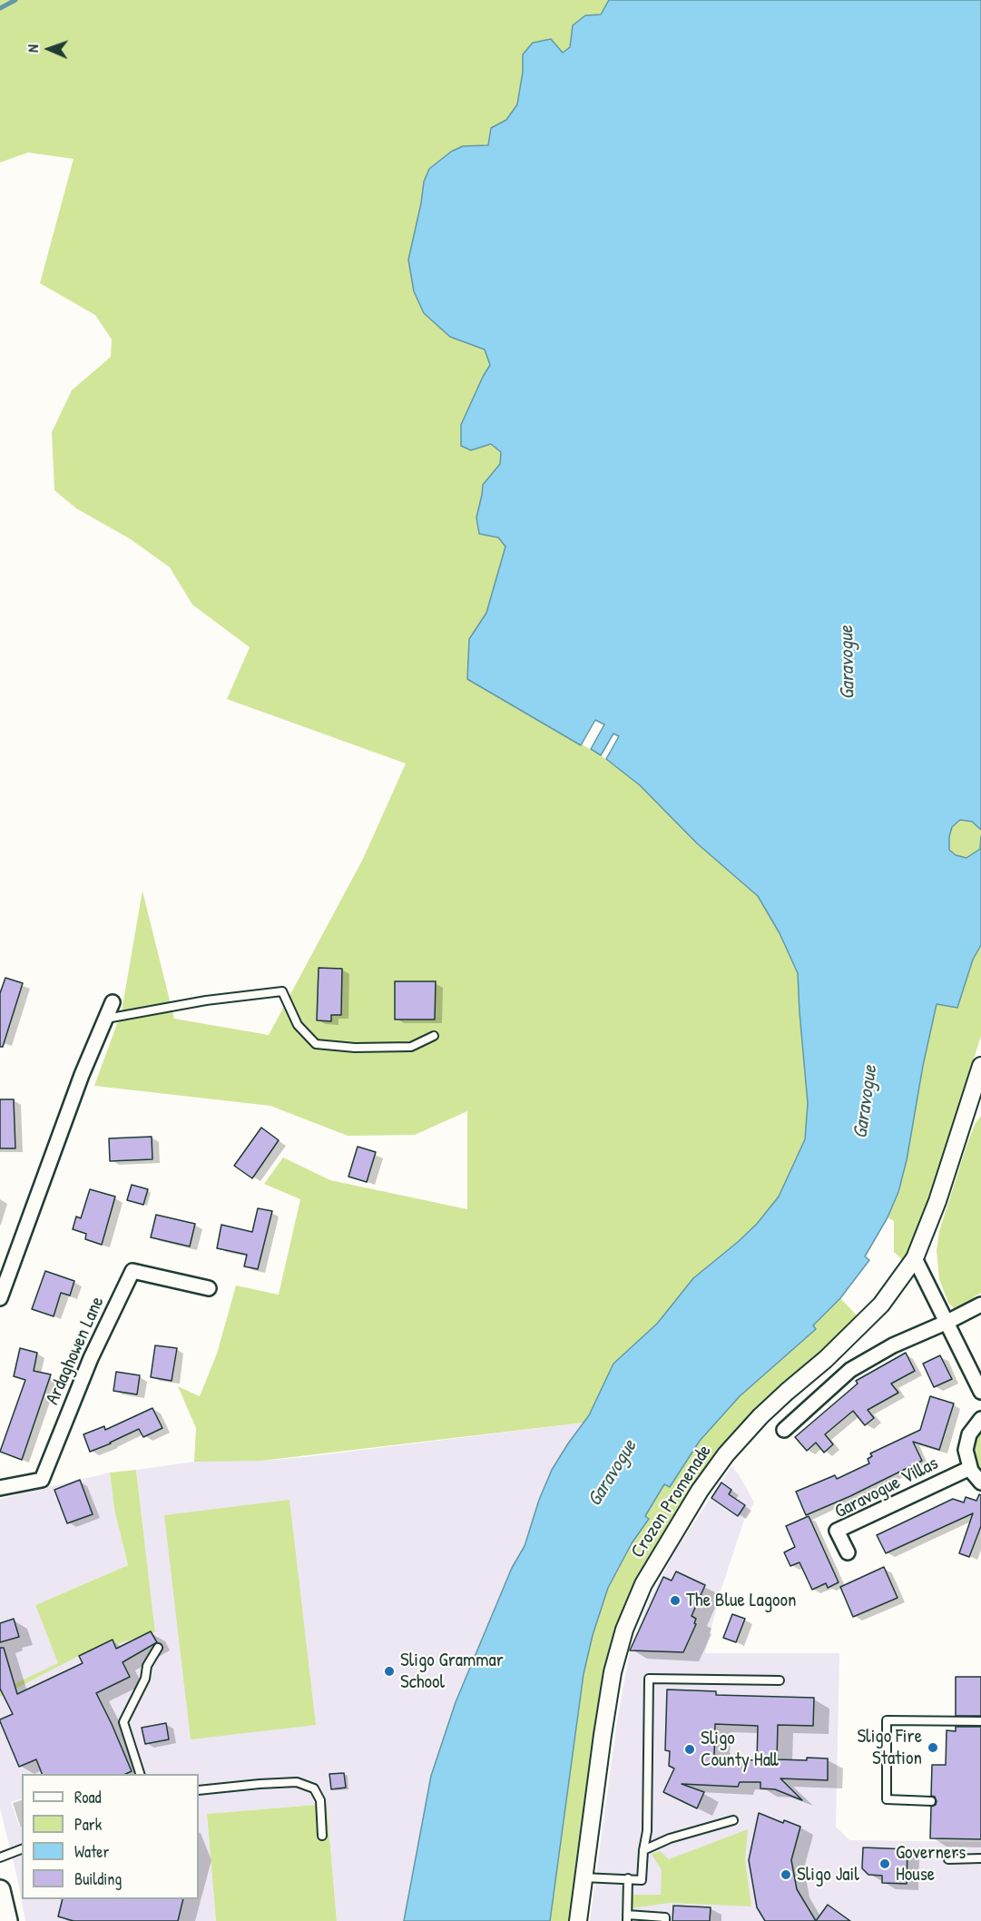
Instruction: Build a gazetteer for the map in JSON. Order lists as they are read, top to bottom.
{
  "streets": {
    "street": ["Ardaghowen Lane", "Garavogue Villas", "Crozon Promenade"]
  },
  "water": ["Garavogue"],
  "places": [
    "The Blue Lagoon",
    "Sligo Grammar School",
    "Sligo Fire Station",
    "Sligo County Hall",
    "Governers House",
    "Sligo Jail"
  ],
  "legend": [
    "Road",
    "Park",
    "Water",
    "Building"
  ],
  "north": "left"
}
